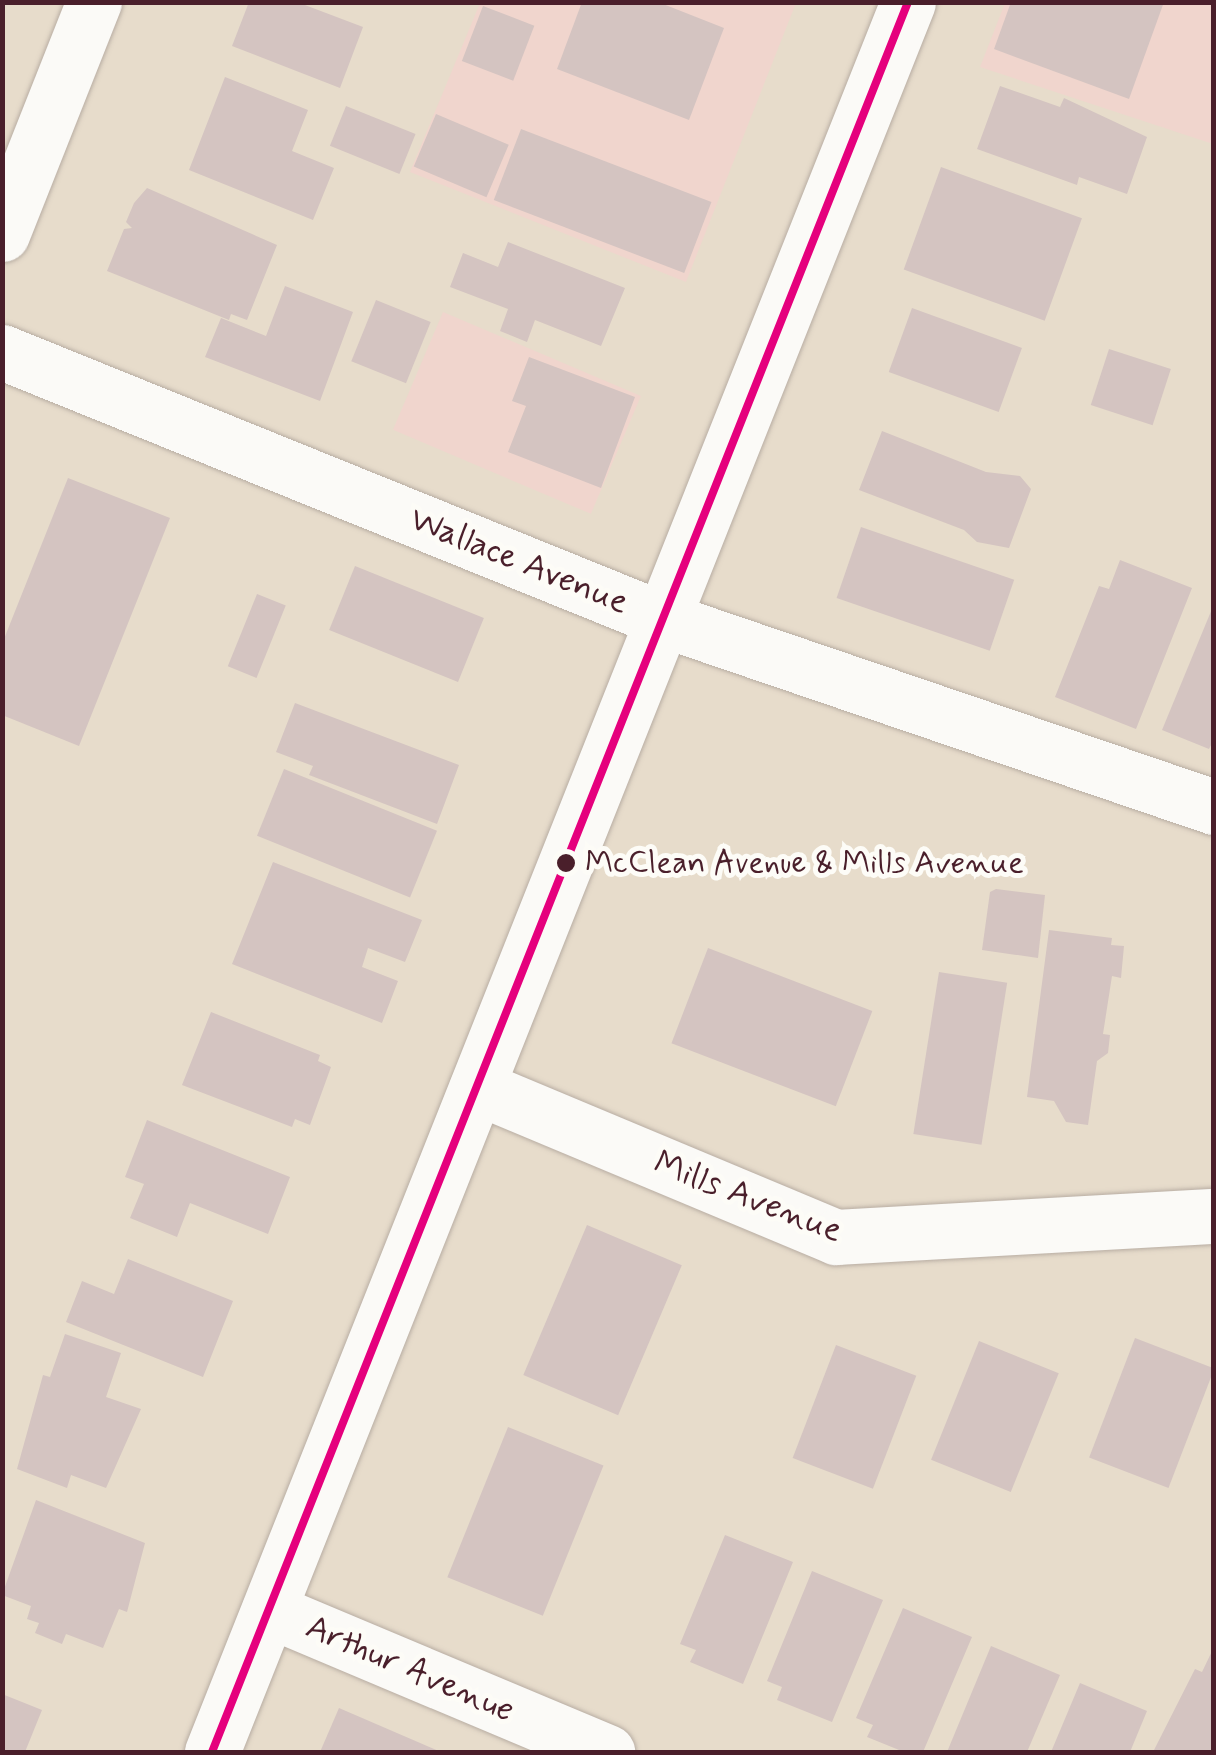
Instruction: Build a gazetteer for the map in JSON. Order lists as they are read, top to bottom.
{
  "streets": {
    "street": ["Wallace Avenue", "Mills Avenue", "Arthur Avenue"]
  },
  "places": ["McClean Avenue & Mills Avenue"]
}
